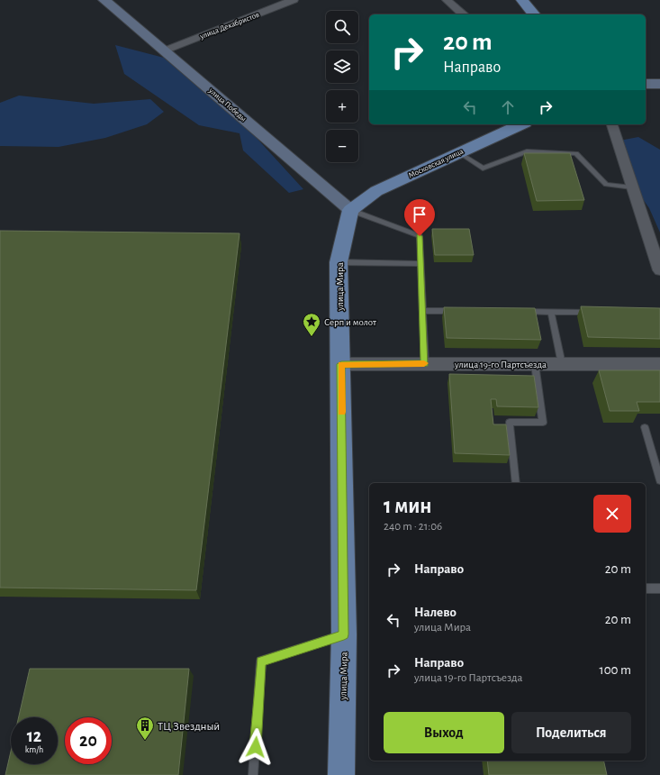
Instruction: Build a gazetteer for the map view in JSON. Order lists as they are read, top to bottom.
{
  "streets": {
    "main road": ["Московская улица", "улица Мира"],
    "street": ["улица Декабристов", "улица Победы", "улица 19-го Партсъезда"]
  },
  "crossings": [
    ["улица Декабристов", "улица Победы"],
    ["улица Победы", "Московская улица"],
    ["улица Победы", "улица Мира"],
    ["Московская улица", "улица Мира"],
    ["улица Мира", "улица 19-го Партсъезда"]
  ],
  "places": {
    "place": ["Серп и молот"],
    "building": ["ТЦ Звездный"]
  },
  "page": {
    "map_buttons": ["+", "−"],
    "turn": ["20 m", "Направо"],
    "heading": ["1 мин", "240 m · 21:06"],
    "list": [
      {
        "name": "Направо",
        "value": "20 m"
      },
      {
        "name": "Налево",
        "note": "улица Мира",
        "value": "20 m"
      },
      {
        "name": "Направо",
        "note": "улица 19-го Партсъезда",
        "value": "100 m"
      }
    ],
    "buttons": ["Выход", "Поделиться"],
    "speed": "12 km/h",
    "limit": "20"
  }
}
